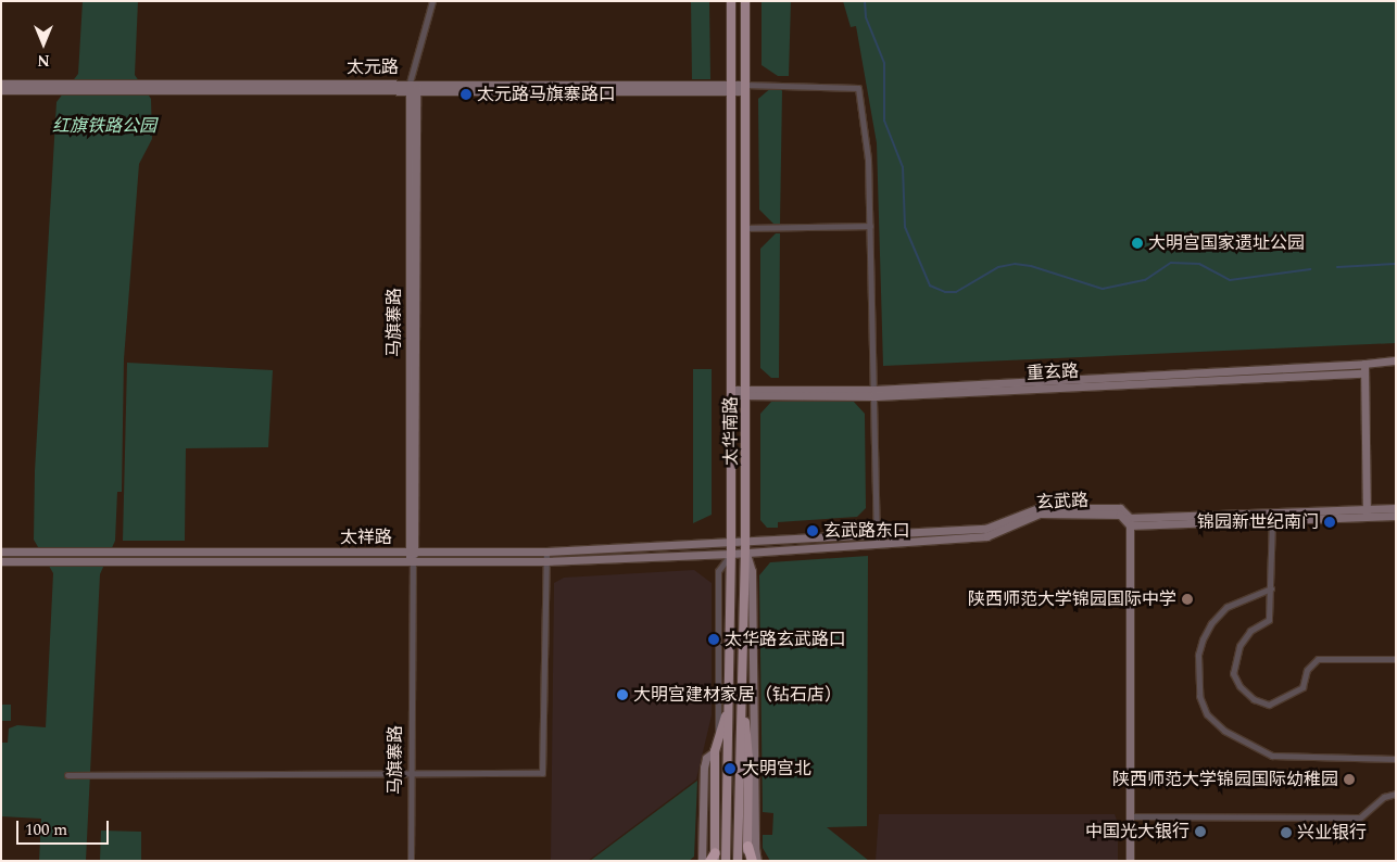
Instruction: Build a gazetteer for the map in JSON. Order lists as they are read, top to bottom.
{
  "streets": {
    "main road": ["太华南路"],
    "street": [
      "太元路",
      "马旗寨路",
      "重玄路",
      "玄武路",
      "太祥路"
    ]
  },
  "crossings": [
    ["太元路", "马旗寨路"],
    ["太元路", "太华南路"],
    ["马旗寨路", "太祥路"],
    ["重玄路", "太华南路"],
    ["太华南路", "玄武路"],
    ["太华南路", "太祥路"],
    ["玄武路", "太祥路"]
  ],
  "parks": ["红旗铁路公园"],
  "places": [
    "太元路马旗寨路口",
    "大明宫国家遗址公园",
    "锦园新世纪南门",
    "玄武路东口",
    "陕西师范大学锦园国际中学",
    "太华路玄武路口",
    "大明宫建材家居（钻石店）",
    "大明宫北",
    "陕西师范大学锦园国际幼稚园",
    "中国光大银行",
    "兴业银行"
  ],
  "scale_bar": "100 m",
  "north": "bottom"
}
